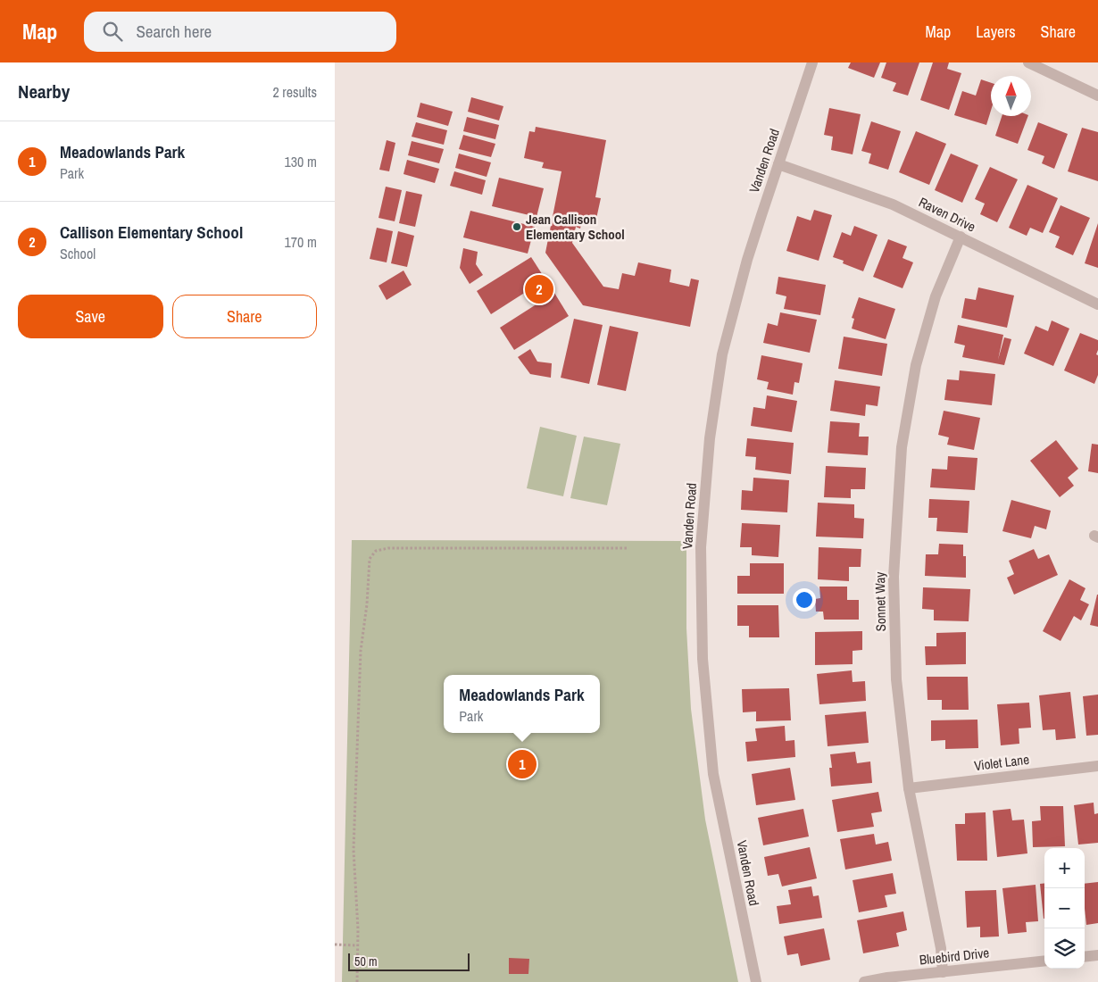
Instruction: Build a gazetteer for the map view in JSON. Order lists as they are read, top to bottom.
{
  "streets": {
    "street": [
      "Vanden Road",
      "Raven Drive",
      "Sonnet Way",
      "Violet Lane",
      "Bluebird Drive"
    ]
  },
  "crossings": [
    ["Vanden Road", "Raven Drive"],
    ["Raven Drive", "Sonnet Way"],
    ["Sonnet Way", "Violet Lane"],
    ["Sonnet Way", "Bluebird Drive"]
  ],
  "places": ["Jean Callison Elementary School"],
  "scale_bar": "50 m",
  "north": "top",
  "page": {
    "header": "Map",
    "search": "Search here",
    "nav": ["Map", "Layers", "Share"],
    "heading": ["Nearby", "2 results"],
    "list": [
      {
        "mark": "1",
        "name": "Meadowlands Park",
        "note": "Park",
        "value": "130 m"
      },
      {
        "mark": "2",
        "name": "Callison Elementary School",
        "note": "School",
        "value": "170 m"
      }
    ],
    "pins": ["2", "1"],
    "buttons": ["Save", "Share"],
    "popup": ["Meadowlands Park", "Park"],
    "map_buttons": ["+", "−"],
    "scale": "50 m"
  }
}
